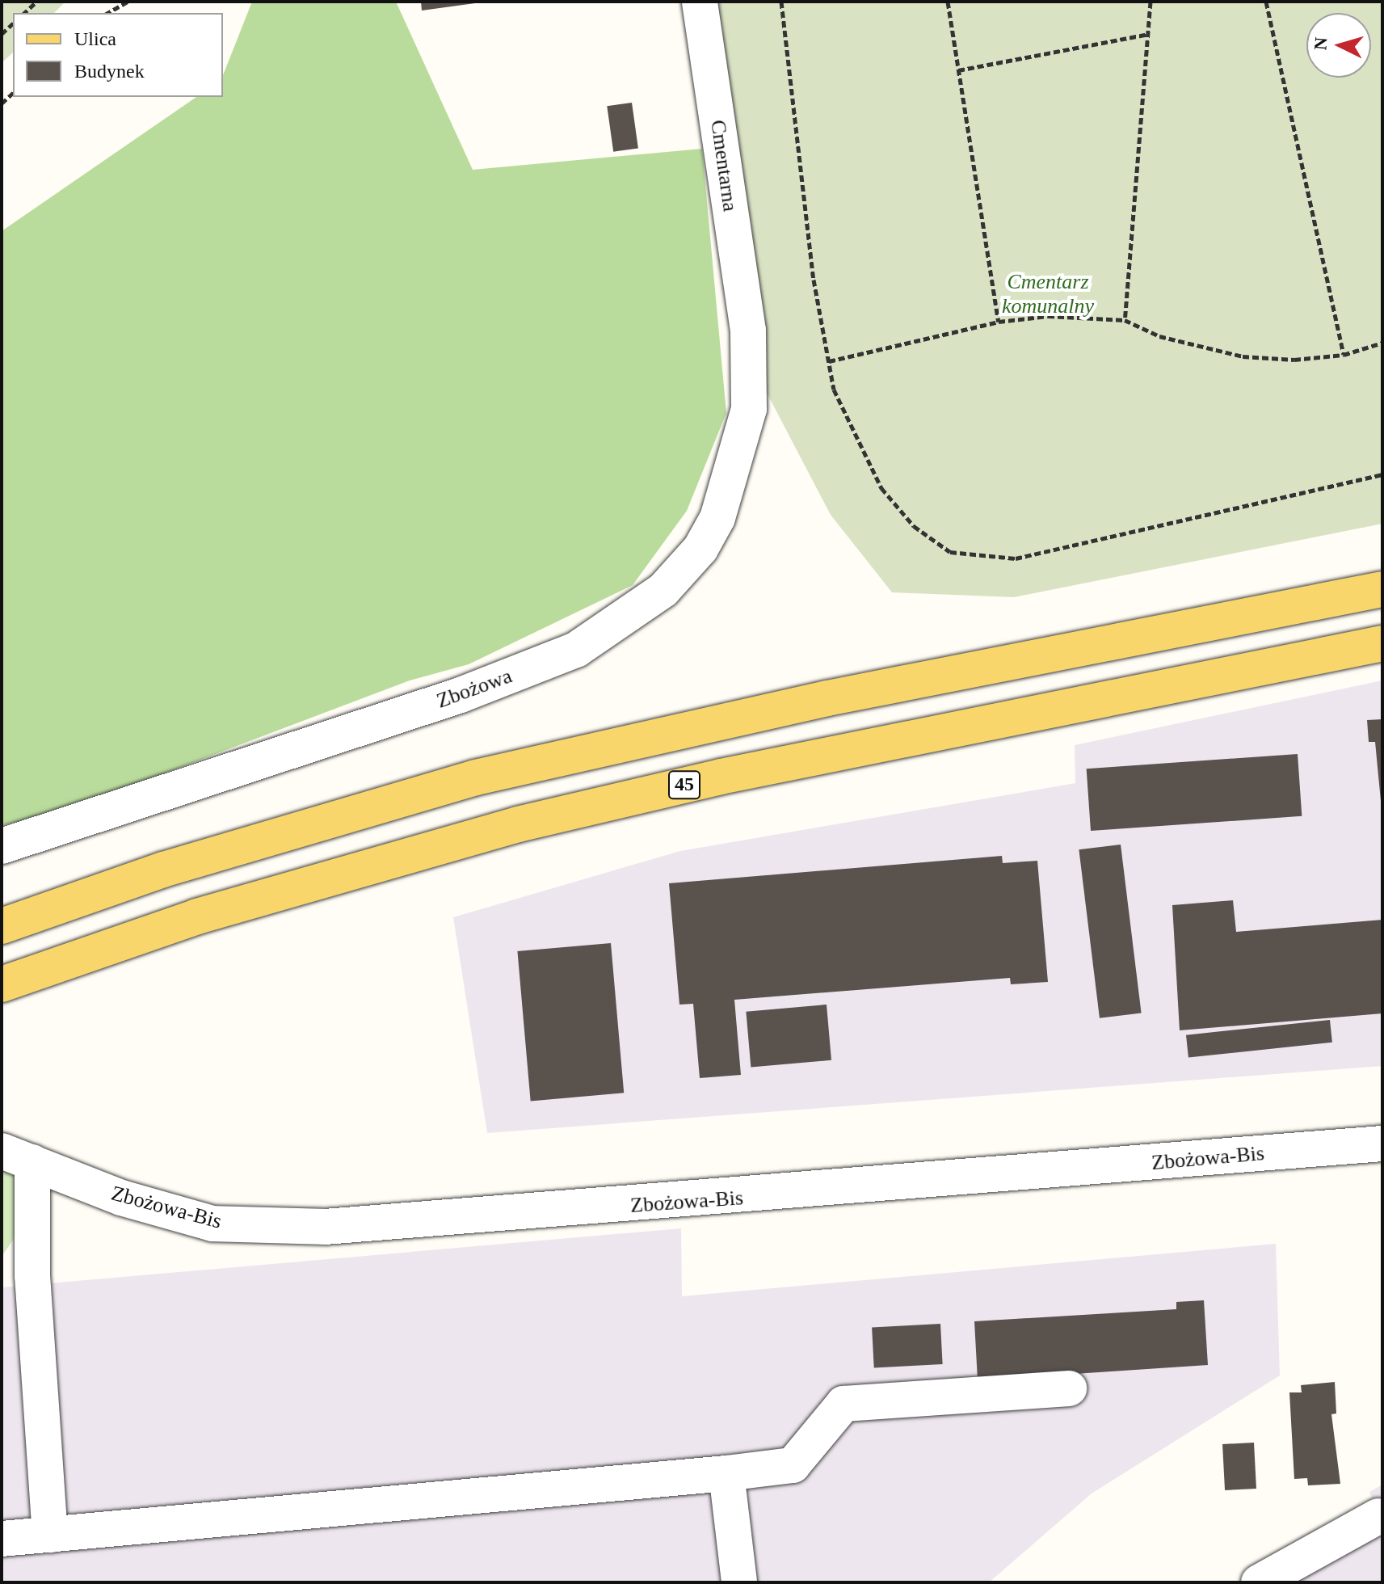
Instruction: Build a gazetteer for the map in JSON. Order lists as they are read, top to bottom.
{
  "streets": {
    "main road": ["45"],
    "street": ["Cmentarna", "Zbożowa", "Zbożowa-Bis"]
  },
  "crossings": [
    ["Cmentarna", "Zbożowa"]
  ],
  "parks": ["Cmentarz komunalny"],
  "legend": ["Ulica", "Budynek"],
  "north": "left"
}
